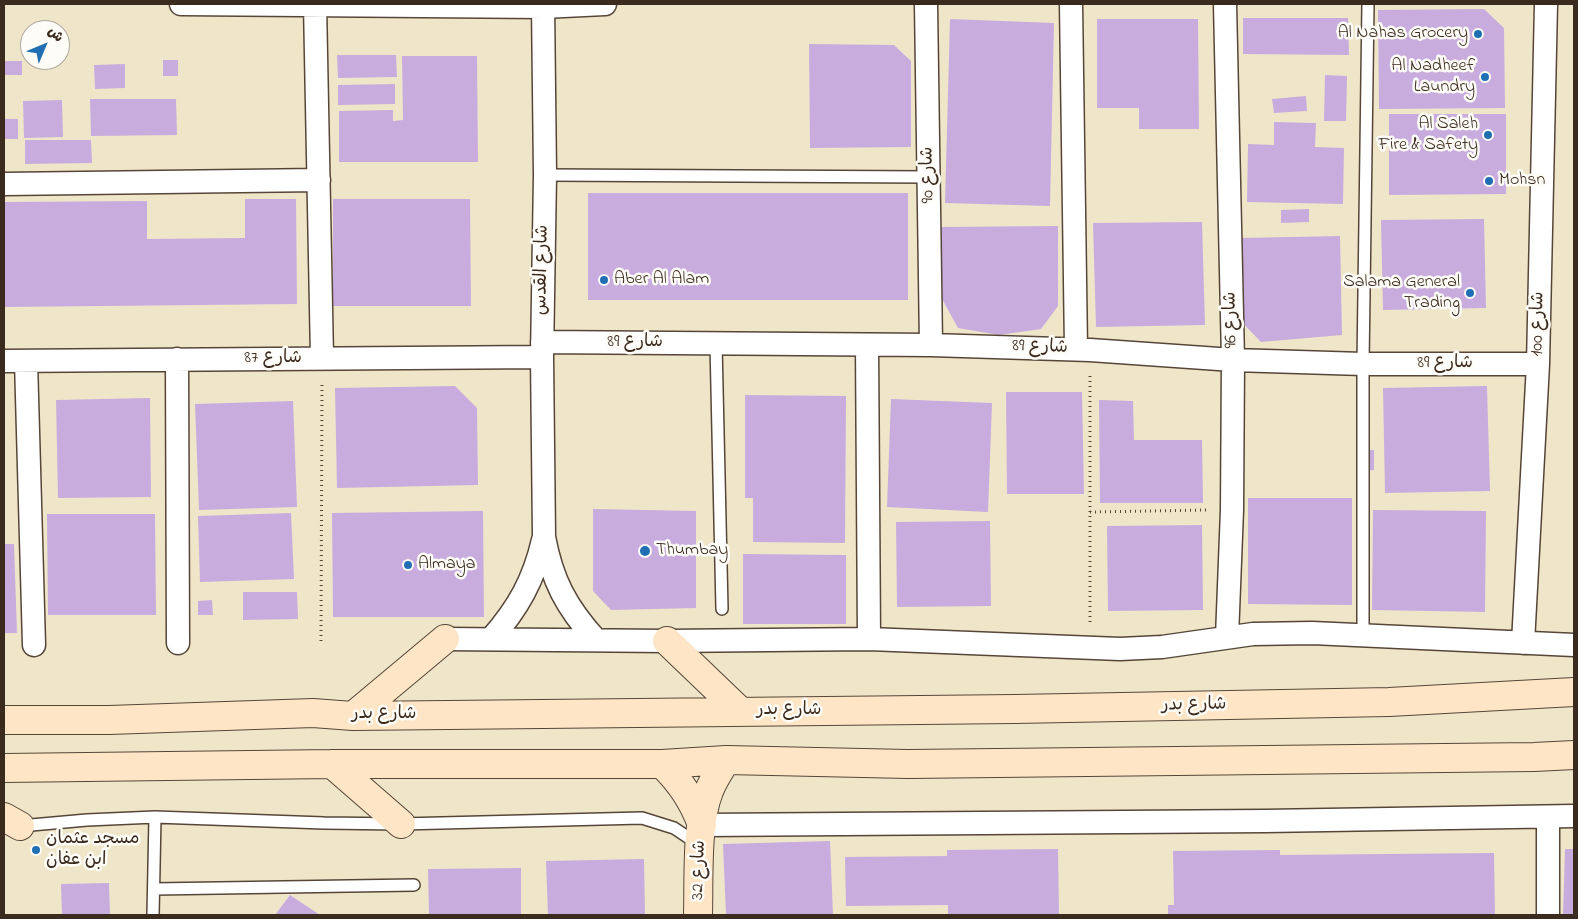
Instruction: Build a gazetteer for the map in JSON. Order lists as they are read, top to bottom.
{
  "streets": {
    "main road": ["شارع بدر", "شارع 32"],
    "street": [
      "شارع 90",
      "شارع القدس",
      "شارع 96",
      "شارع 100",
      "شارع 89",
      "شارع 87"
    ]
  },
  "crossings": [
    ["شارع 90", "شارع 89"],
    ["شارع القدس", "شارع 89"],
    ["شارع القدس", "شارع 87"],
    ["شارع 96", "شارع 89"],
    ["شارع 100", "شارع 89"],
    ["شارع 89", "شارع 87"]
  ],
  "places": [
    "Al Nahas Grocery",
    "Al Nadheef Laundry",
    "Al Saleh Fire & Safety",
    "Mohsn",
    "Aber Al Alam",
    "Salama General Trading",
    "Thumbay",
    "Almaya",
    "مسجد عثمان ابن عفان"
  ],
  "north": "top right"
}
